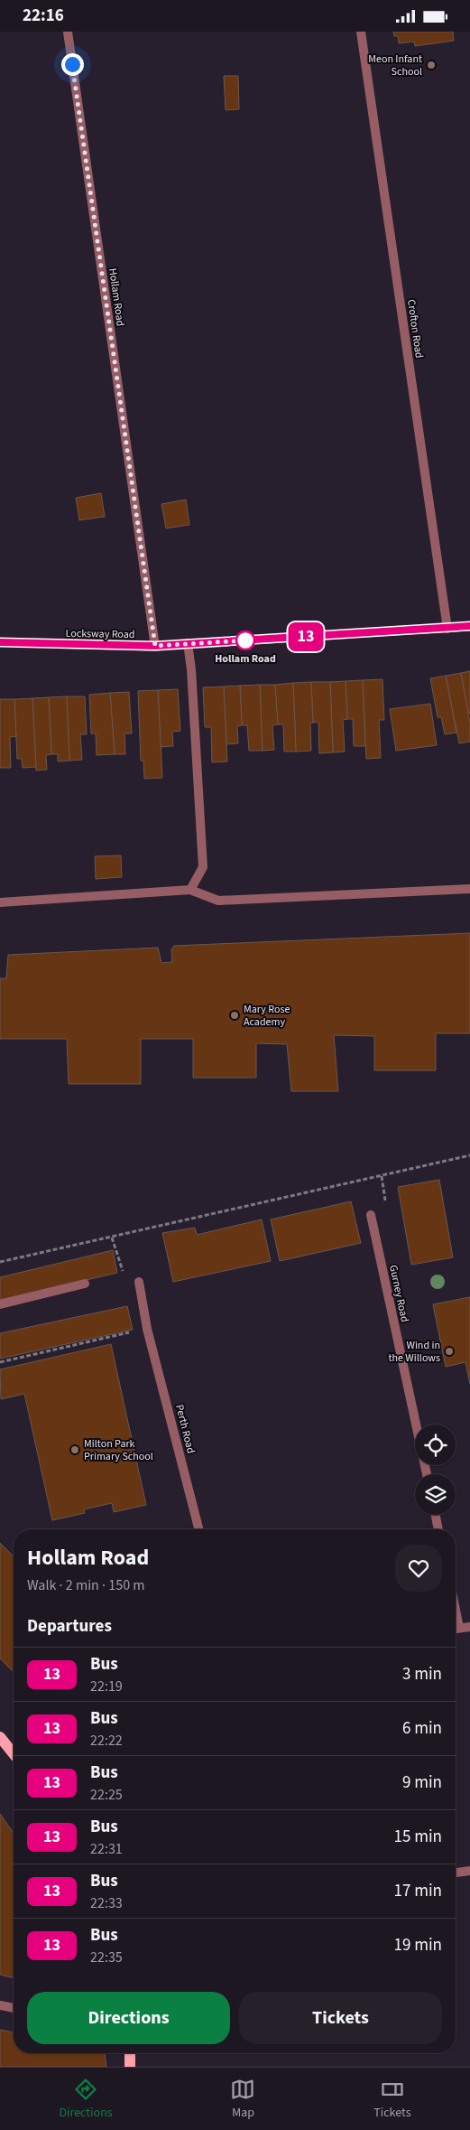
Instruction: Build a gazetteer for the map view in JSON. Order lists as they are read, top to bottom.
{
  "streets": {
    "street": [
      "Hollam Road",
      "Crofton Road",
      "Locksway Road",
      "Gurney Road",
      "Perth Road"
    ]
  },
  "crossings": [
    ["Hollam Road", "Locksway Road"],
    ["Crofton Road", "Locksway Road"]
  ],
  "places": [
    "Meon Infant School",
    "Hollam Road",
    "Mary Rose Academy",
    "Wind in the Willows",
    "Milton Park Primary School"
  ],
  "lines": ["bus line 13"],
  "page": {
    "status": "22:16",
    "on_map": "13",
    "heading": [
      ["Hollam Road", "Walk · 2 min · 150 m"],
      "Departures"
    ],
    "list": [
      {
        "mark": "13",
        "name": "Bus",
        "note": "22:19",
        "value": "3 min"
      },
      {
        "mark": "13",
        "name": "Bus",
        "note": "22:22",
        "value": "6 min"
      },
      {
        "mark": "13",
        "name": "Bus",
        "note": "22:25",
        "value": "9 min"
      },
      {
        "mark": "13",
        "name": "Bus",
        "note": "22:31",
        "value": "15 min"
      },
      {
        "mark": "13",
        "name": "Bus",
        "note": "22:33",
        "value": "17 min"
      },
      {
        "mark": "13",
        "name": "Bus",
        "note": "22:35",
        "value": "19 min"
      }
    ],
    "buttons": ["Directions", "Tickets"],
    "tabs": ["Directions", "Map", "Tickets"]
  }
}
